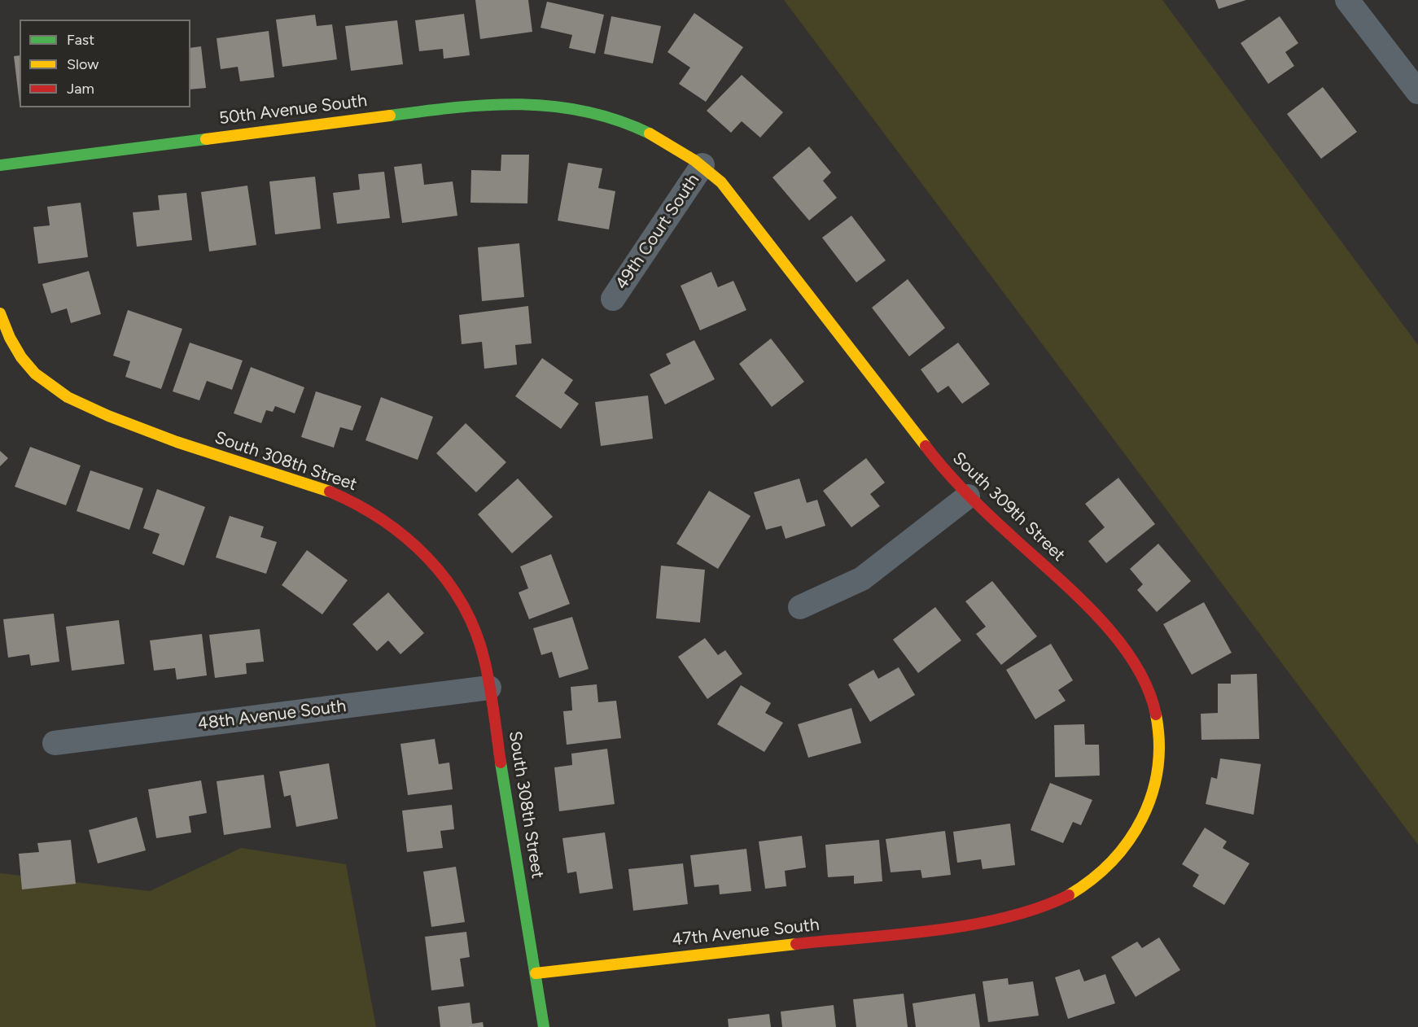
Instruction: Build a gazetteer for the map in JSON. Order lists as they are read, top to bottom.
{
  "streets": {
    "street": [
      "50th Avenue South",
      "49th Court South",
      "South 308th Street",
      "South 309th Street",
      "48th Avenue South",
      "47th Avenue South"
    ]
  },
  "crossings": [
    ["50th Avenue South", "South 309th Street"],
    ["49th Court South", "South 309th Street"],
    ["South 308th Street", "48th Avenue South"],
    ["South 308th Street", "47th Avenue South"],
    ["South 309th Street", "47th Avenue South"]
  ],
  "legend": ["Fast", "Slow", "Jam"]
}
